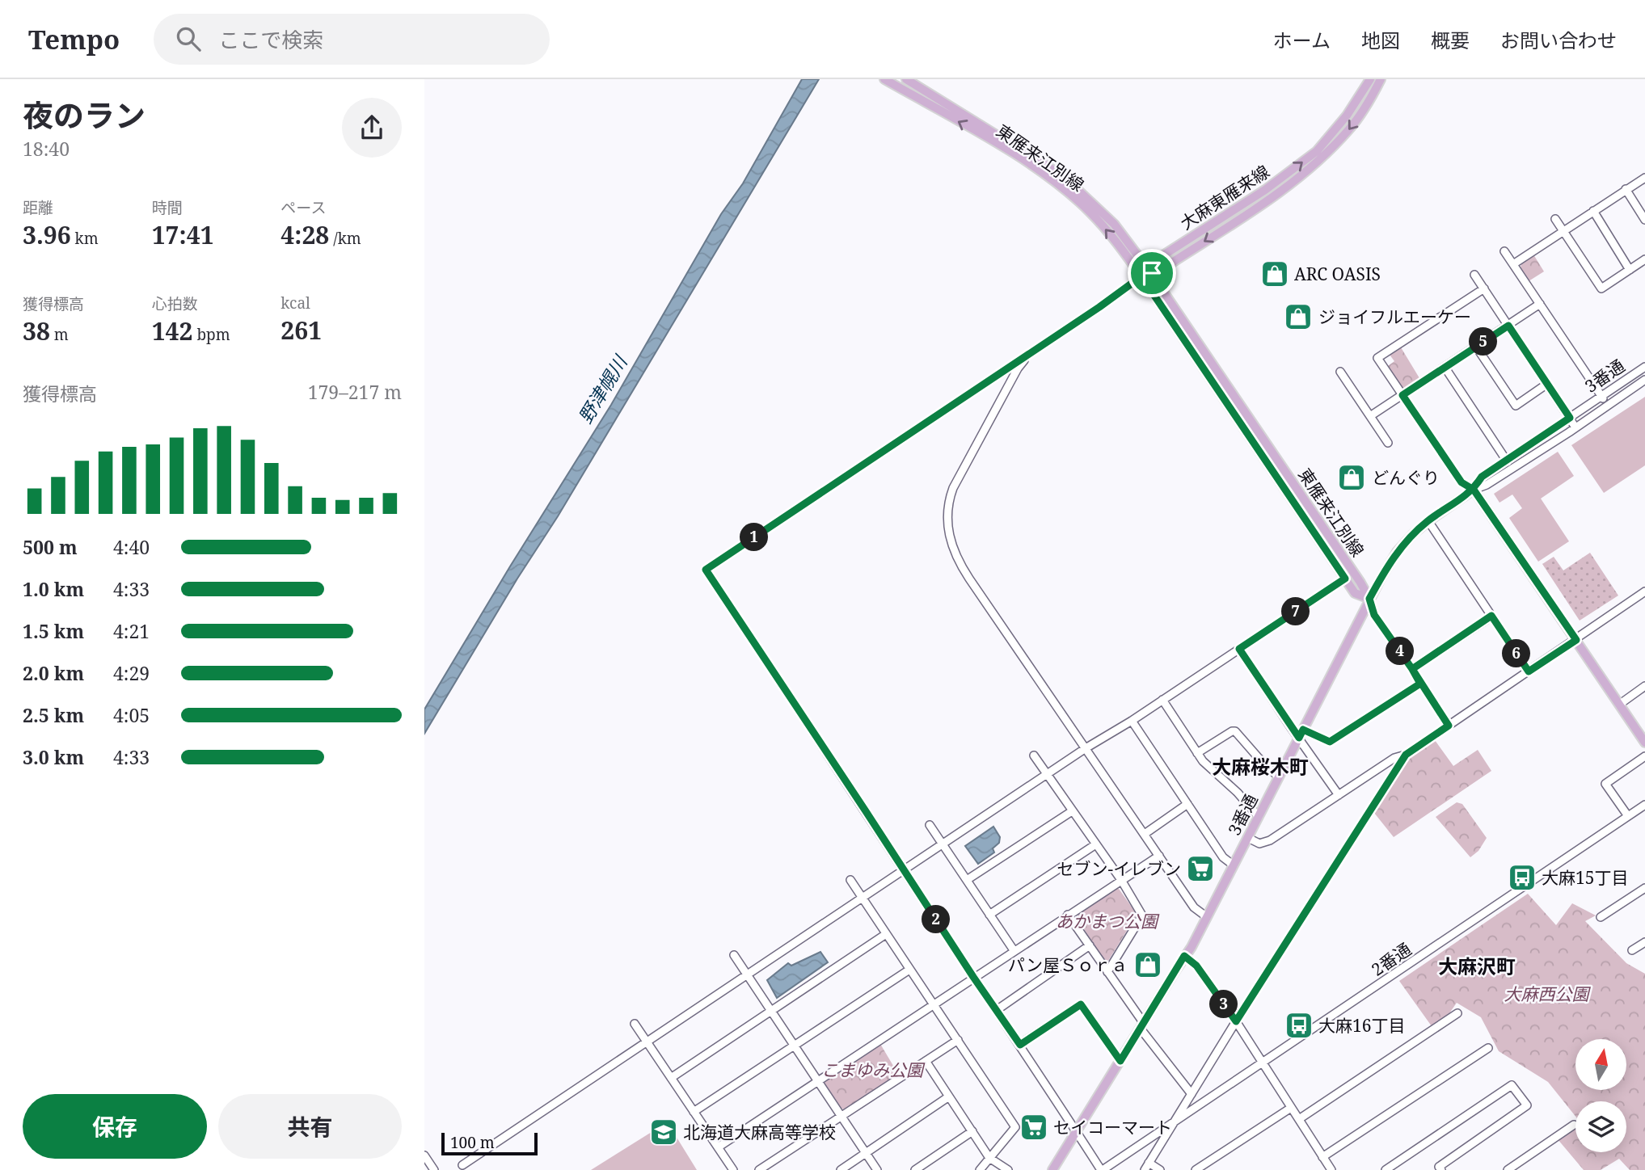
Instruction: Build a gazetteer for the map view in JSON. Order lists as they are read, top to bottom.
{
  "streets": {
    "main road": ["東雁来江別線", "大麻東雁来線", "3番通"],
    "street": ["2番通"]
  },
  "crossings": [
    ["東雁来江別線", "大麻東雁来線"],
    ["東雁来江別線", "3番通"]
  ],
  "districts": ["大麻桜木町", "大麻沢町"],
  "water": ["野津幌川"],
  "parks": ["あかまつ公園", "大麻西公園", "こまゆみ公園"],
  "places": {
    "shop": [
      "ARC OASIS",
      "ジョイフルエーケー",
      "どんぐり",
      "パン屋Ｓｏｒａ"
    ],
    "supermarket": ["セブン-イレブン", "セイコーマート"],
    "bus stop": ["大麻15丁目", "大麻16丁目"],
    "school or university": ["北海道大麻高等学校"]
  },
  "scale_bar": "100 m",
  "north": "top",
  "page": {
    "header": "Tempo",
    "search": "ここで検索",
    "nav": [
      "ホーム",
      "地図",
      "概要",
      "お問い合わせ"
    ],
    "heading": ["夜のラン", "18:40"],
    "stats": [
      ["距離", "3.96 km"],
      ["時間", "17:41"],
      ["ペース", "4:28 /km"],
      ["獲得標高", "38 m"],
      ["心拍数", "142 bpm"],
      ["kcal", "261"]
    ],
    "pins": [
      "5",
      "1",
      "7",
      "4",
      "6",
      "2",
      "3"
    ],
    "chart": ["獲得標高", "179–217 m"],
    "list": [
      {
        "name": "500 m",
        "note": "4:40"
      },
      {
        "name": "1.0 km",
        "note": "4:33"
      },
      {
        "name": "1.5 km",
        "note": "4:21"
      },
      {
        "name": "2.0 km",
        "note": "4:29"
      },
      {
        "name": "2.5 km",
        "note": "4:05"
      },
      {
        "name": "3.0 km",
        "note": "4:33"
      }
    ],
    "buttons": ["保存", "共有"],
    "scale": "100 m"
  }
}
